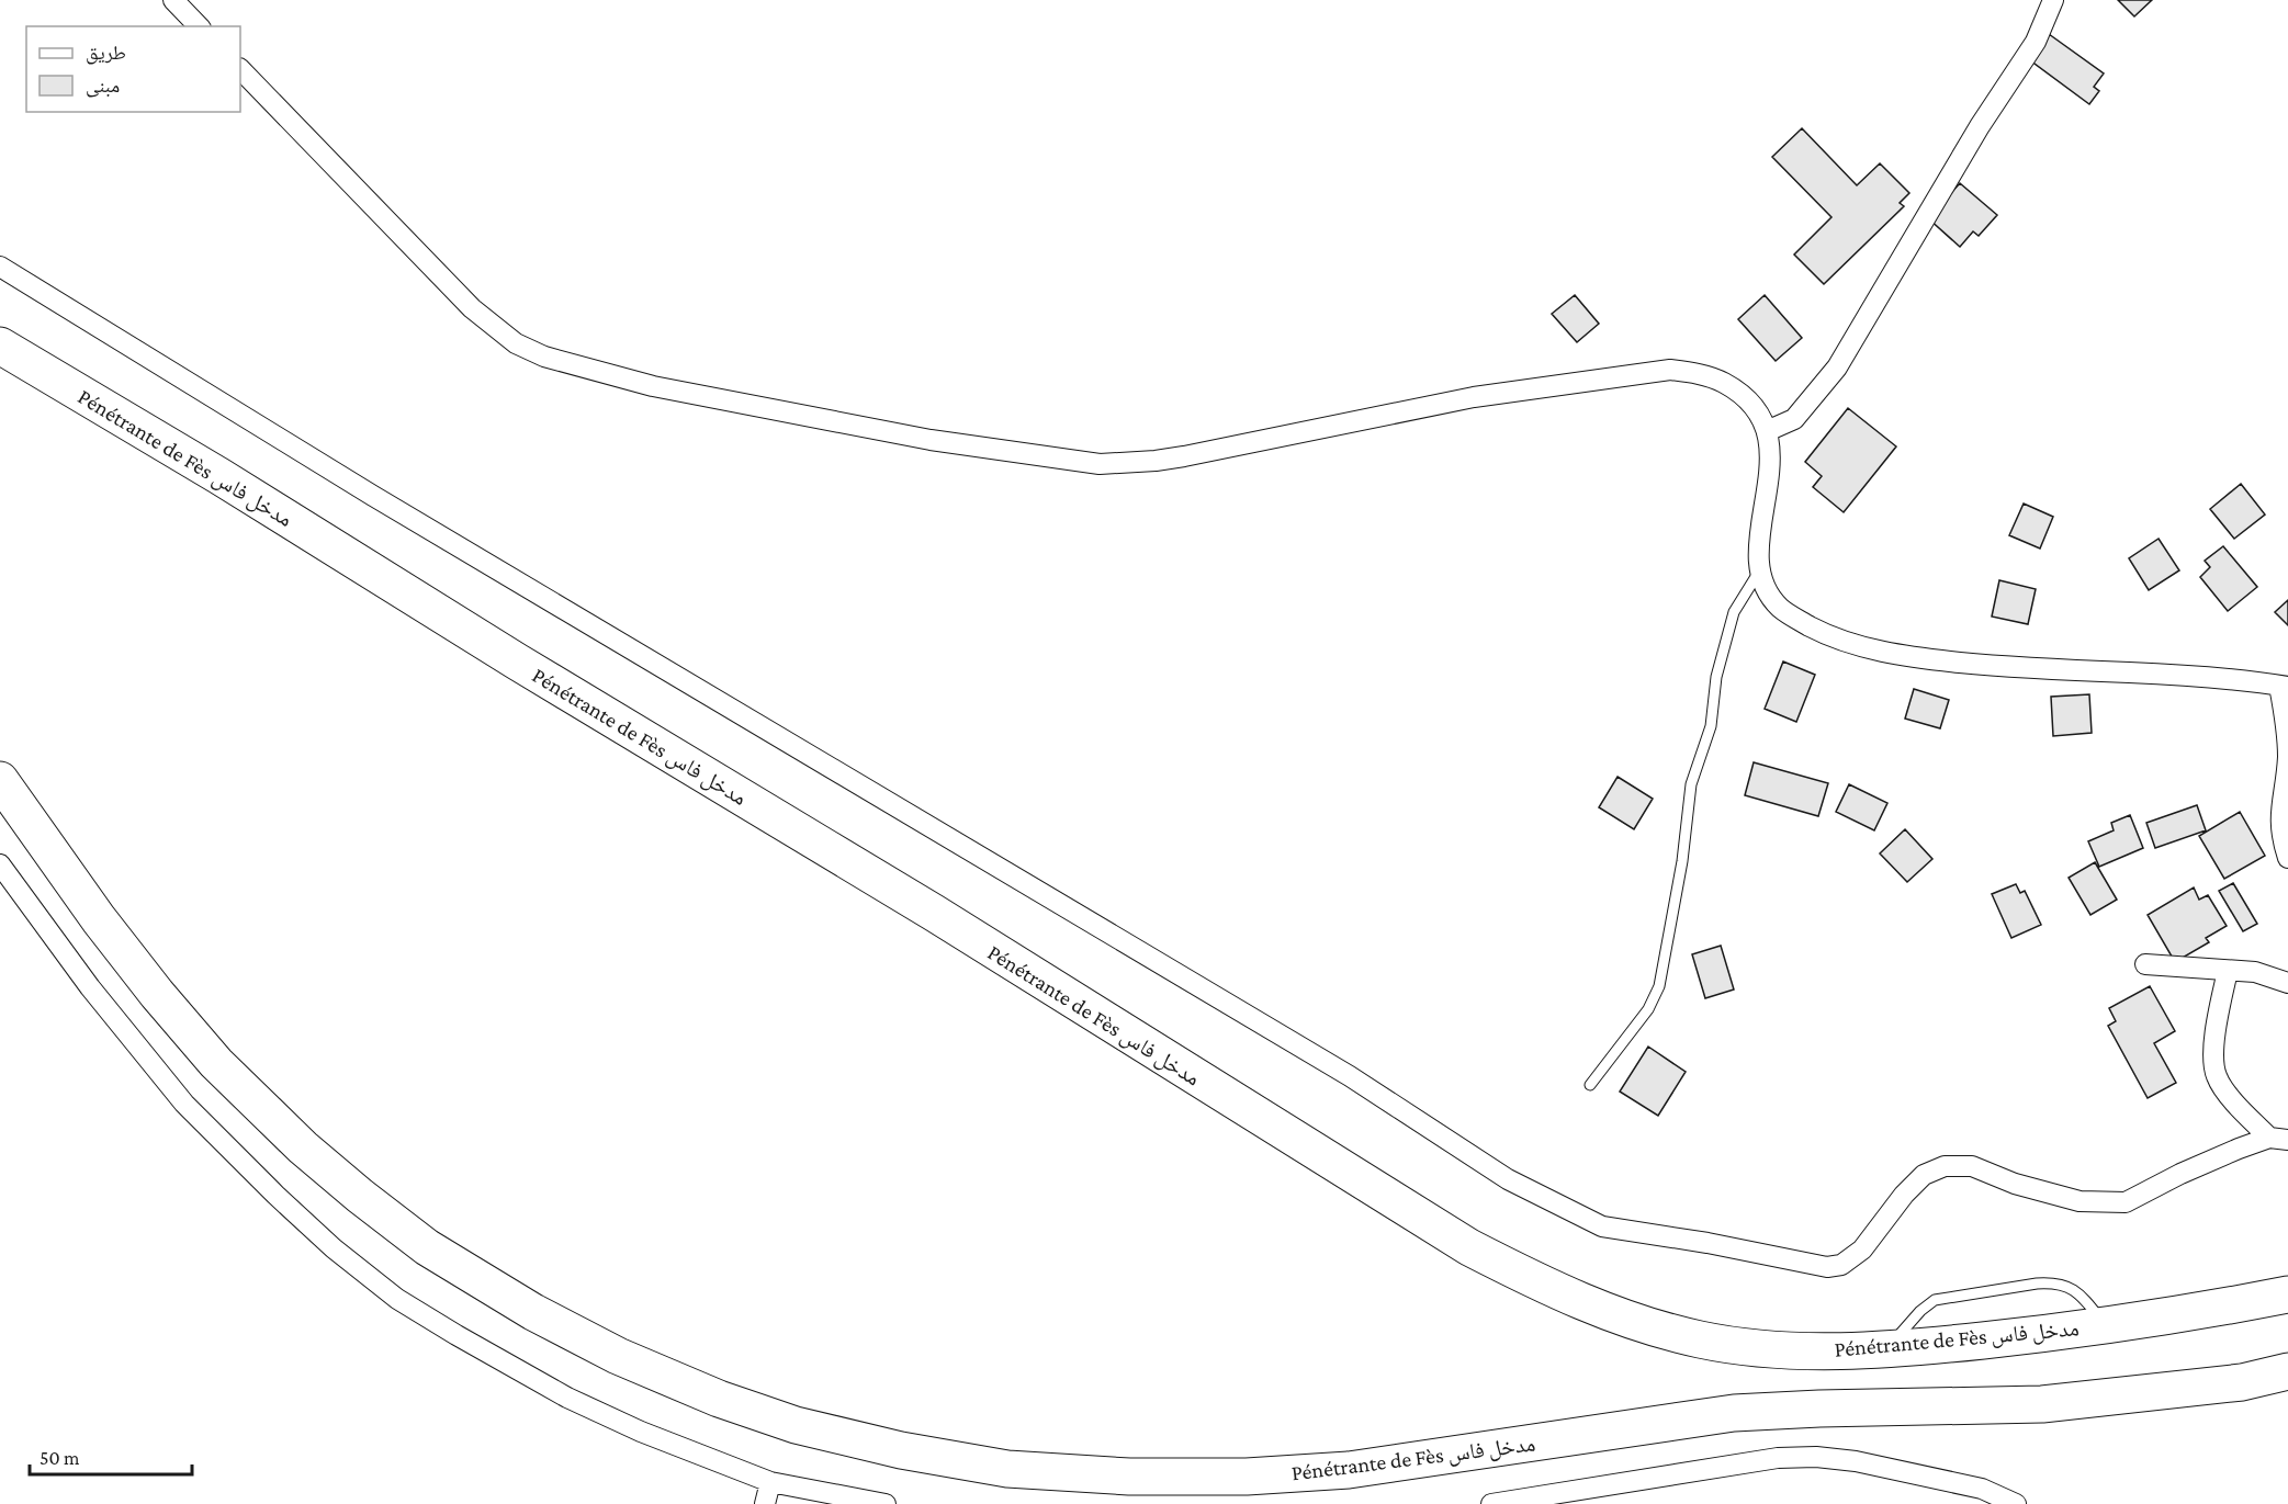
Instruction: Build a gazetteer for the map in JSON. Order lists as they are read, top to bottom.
{
  "streets": {
    "highway": ["Pénétrante de Fès مدخل فاس"]
  },
  "legend": ["طريق", "مبنى"],
  "scale_bar": "50 m"
}
